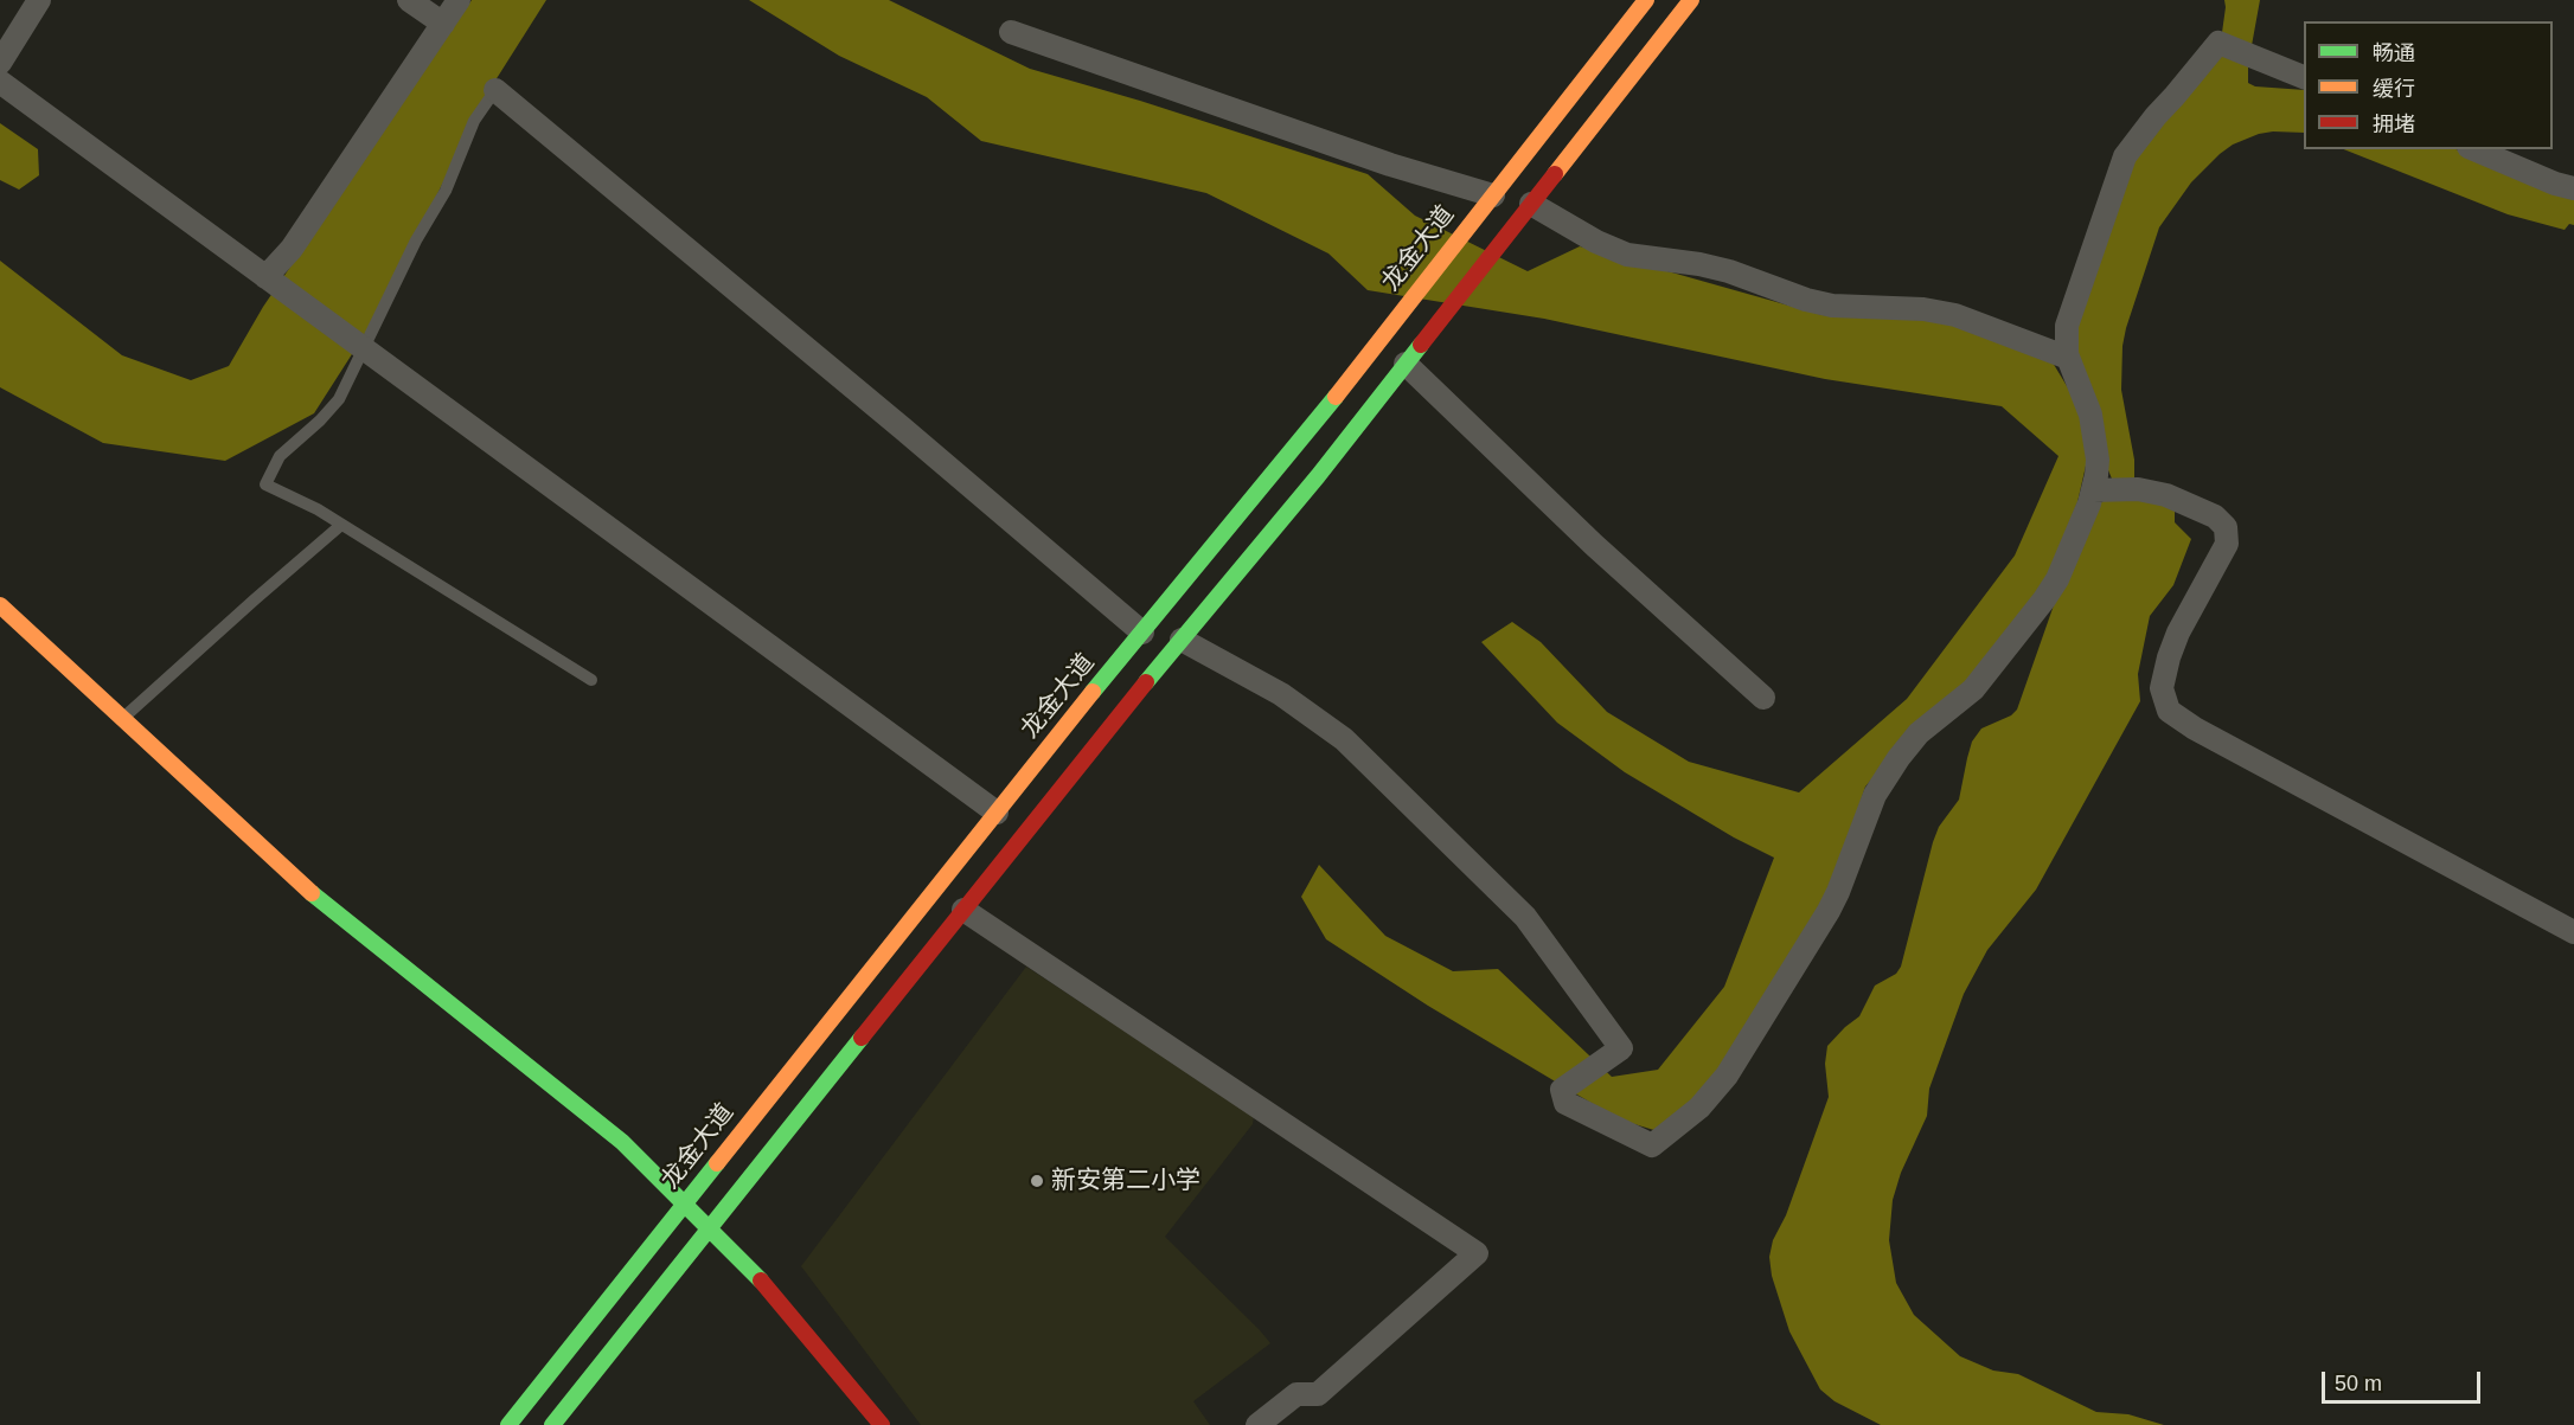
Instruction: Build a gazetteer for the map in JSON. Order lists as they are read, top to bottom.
{
  "streets": {
    "main road": ["龙金大道"]
  },
  "places": ["新安第二小学"],
  "legend": ["畅通", "缓行", "拥堵"],
  "scale_bar": "50 m"
}
